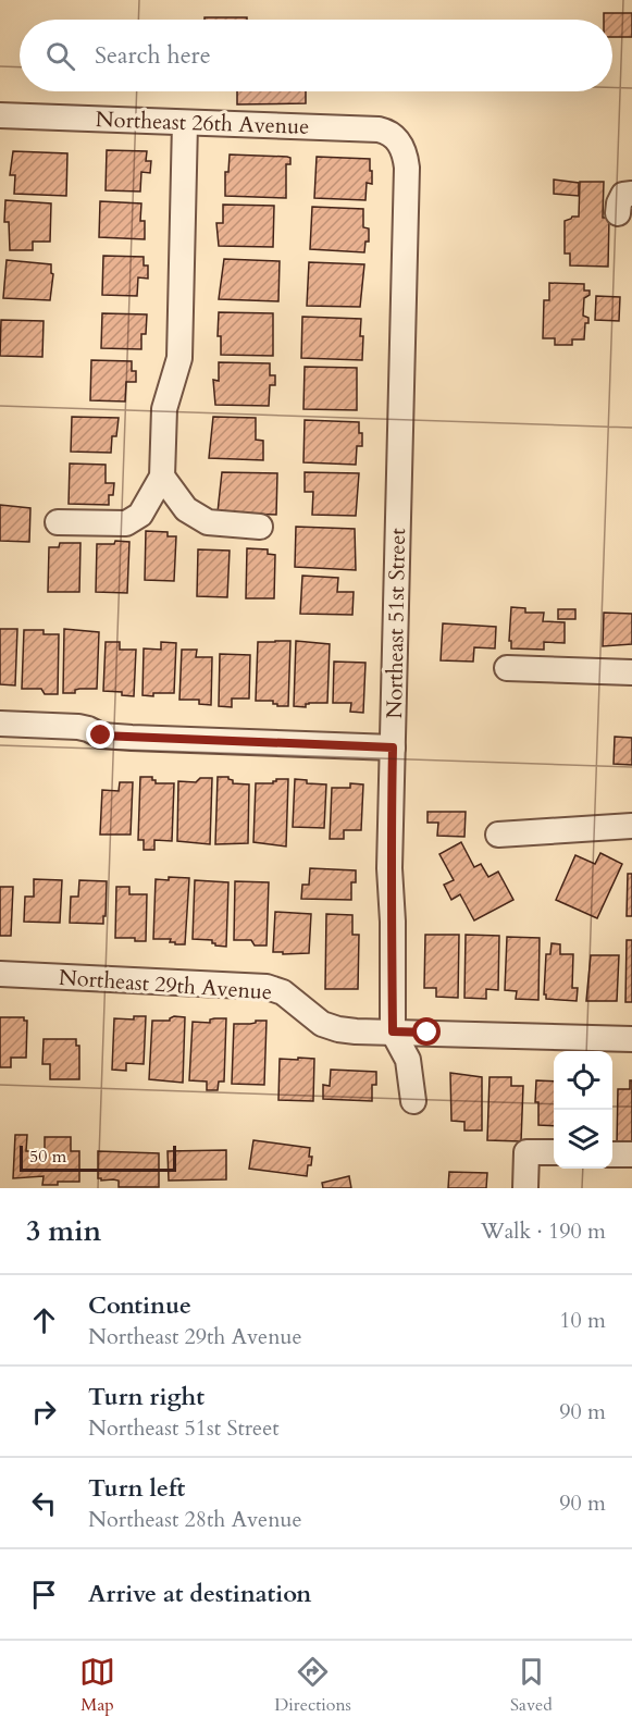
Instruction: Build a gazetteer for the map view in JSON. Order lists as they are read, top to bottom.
{
  "streets": {
    "street": ["Northeast 26th Avenue", "Northeast 51st Street", "Northeast 29th Avenue"]
  },
  "crossings": [
    ["Northeast 26th Avenue", "Northeast 51st Street"],
    ["Northeast 51st Street", "Northeast 29th Avenue"]
  ],
  "scale_bar": "50 m",
  "page": {
    "search": "Search here",
    "scale": "50 m",
    "heading": ["3 min", "Walk · 190 m"],
    "list": [
      ["Continue", "Northeast 29th Avenue", "10 m"],
      ["Turn right", "Northeast 51st Street", "90 m"],
      ["Turn left", "Northeast 28th Avenue", "90 m"],
      "Arrive at destination"
    ],
    "nav": ["Map", "Directions", "Saved"]
  }
}
